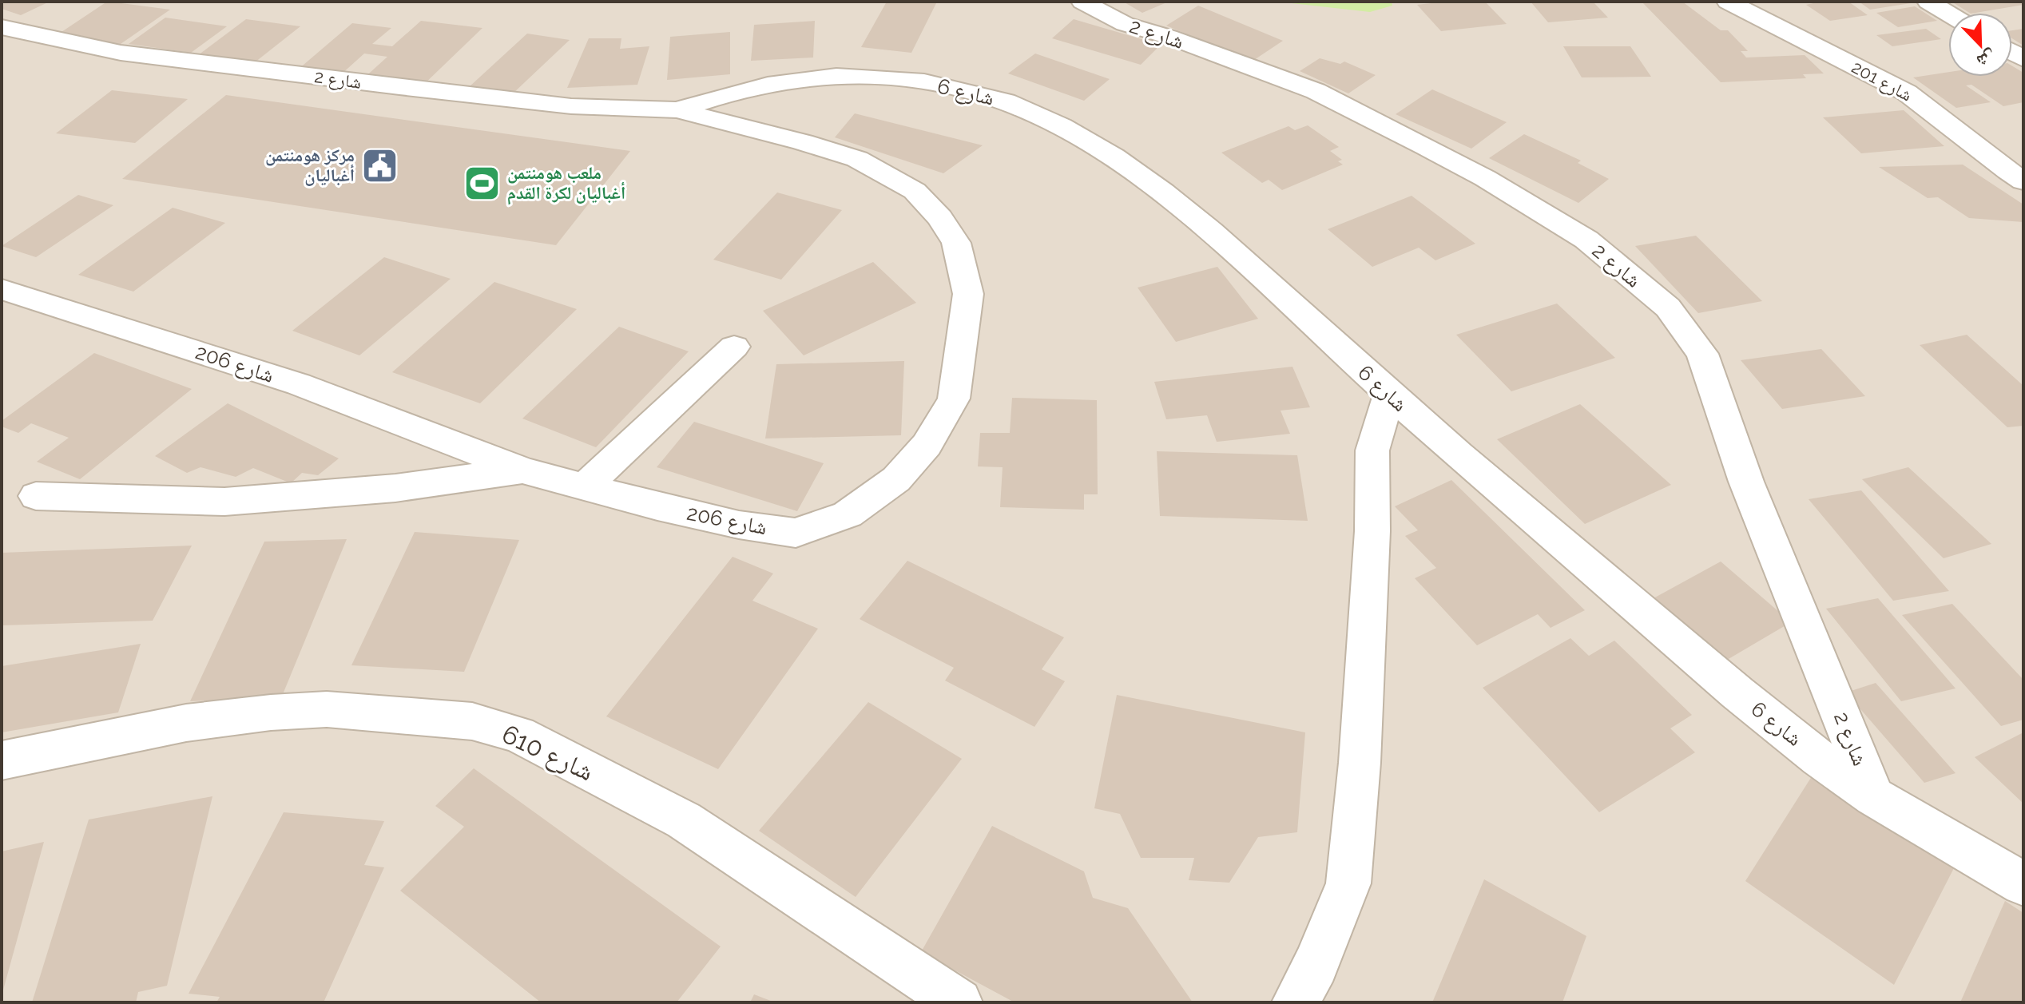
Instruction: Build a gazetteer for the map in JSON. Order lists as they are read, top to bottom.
{
  "streets": {
    "street": [
      "شارع 2",
      "شارع 201",
      "شارع 6",
      "شارع 206",
      "شارع 610"
    ]
  },
  "crossings": [
    ["شارع 2", "شارع 6"],
    ["شارع 2", "شارع 206"],
    ["شارع 6", "شارع 206"]
  ],
  "places": {
    "public building": ["مركز هومنتمن أغباليان"],
    "sports": ["ملعب هومنتمن أغباليان لكرة القدم"]
  },
  "north": "bottom right"
}
